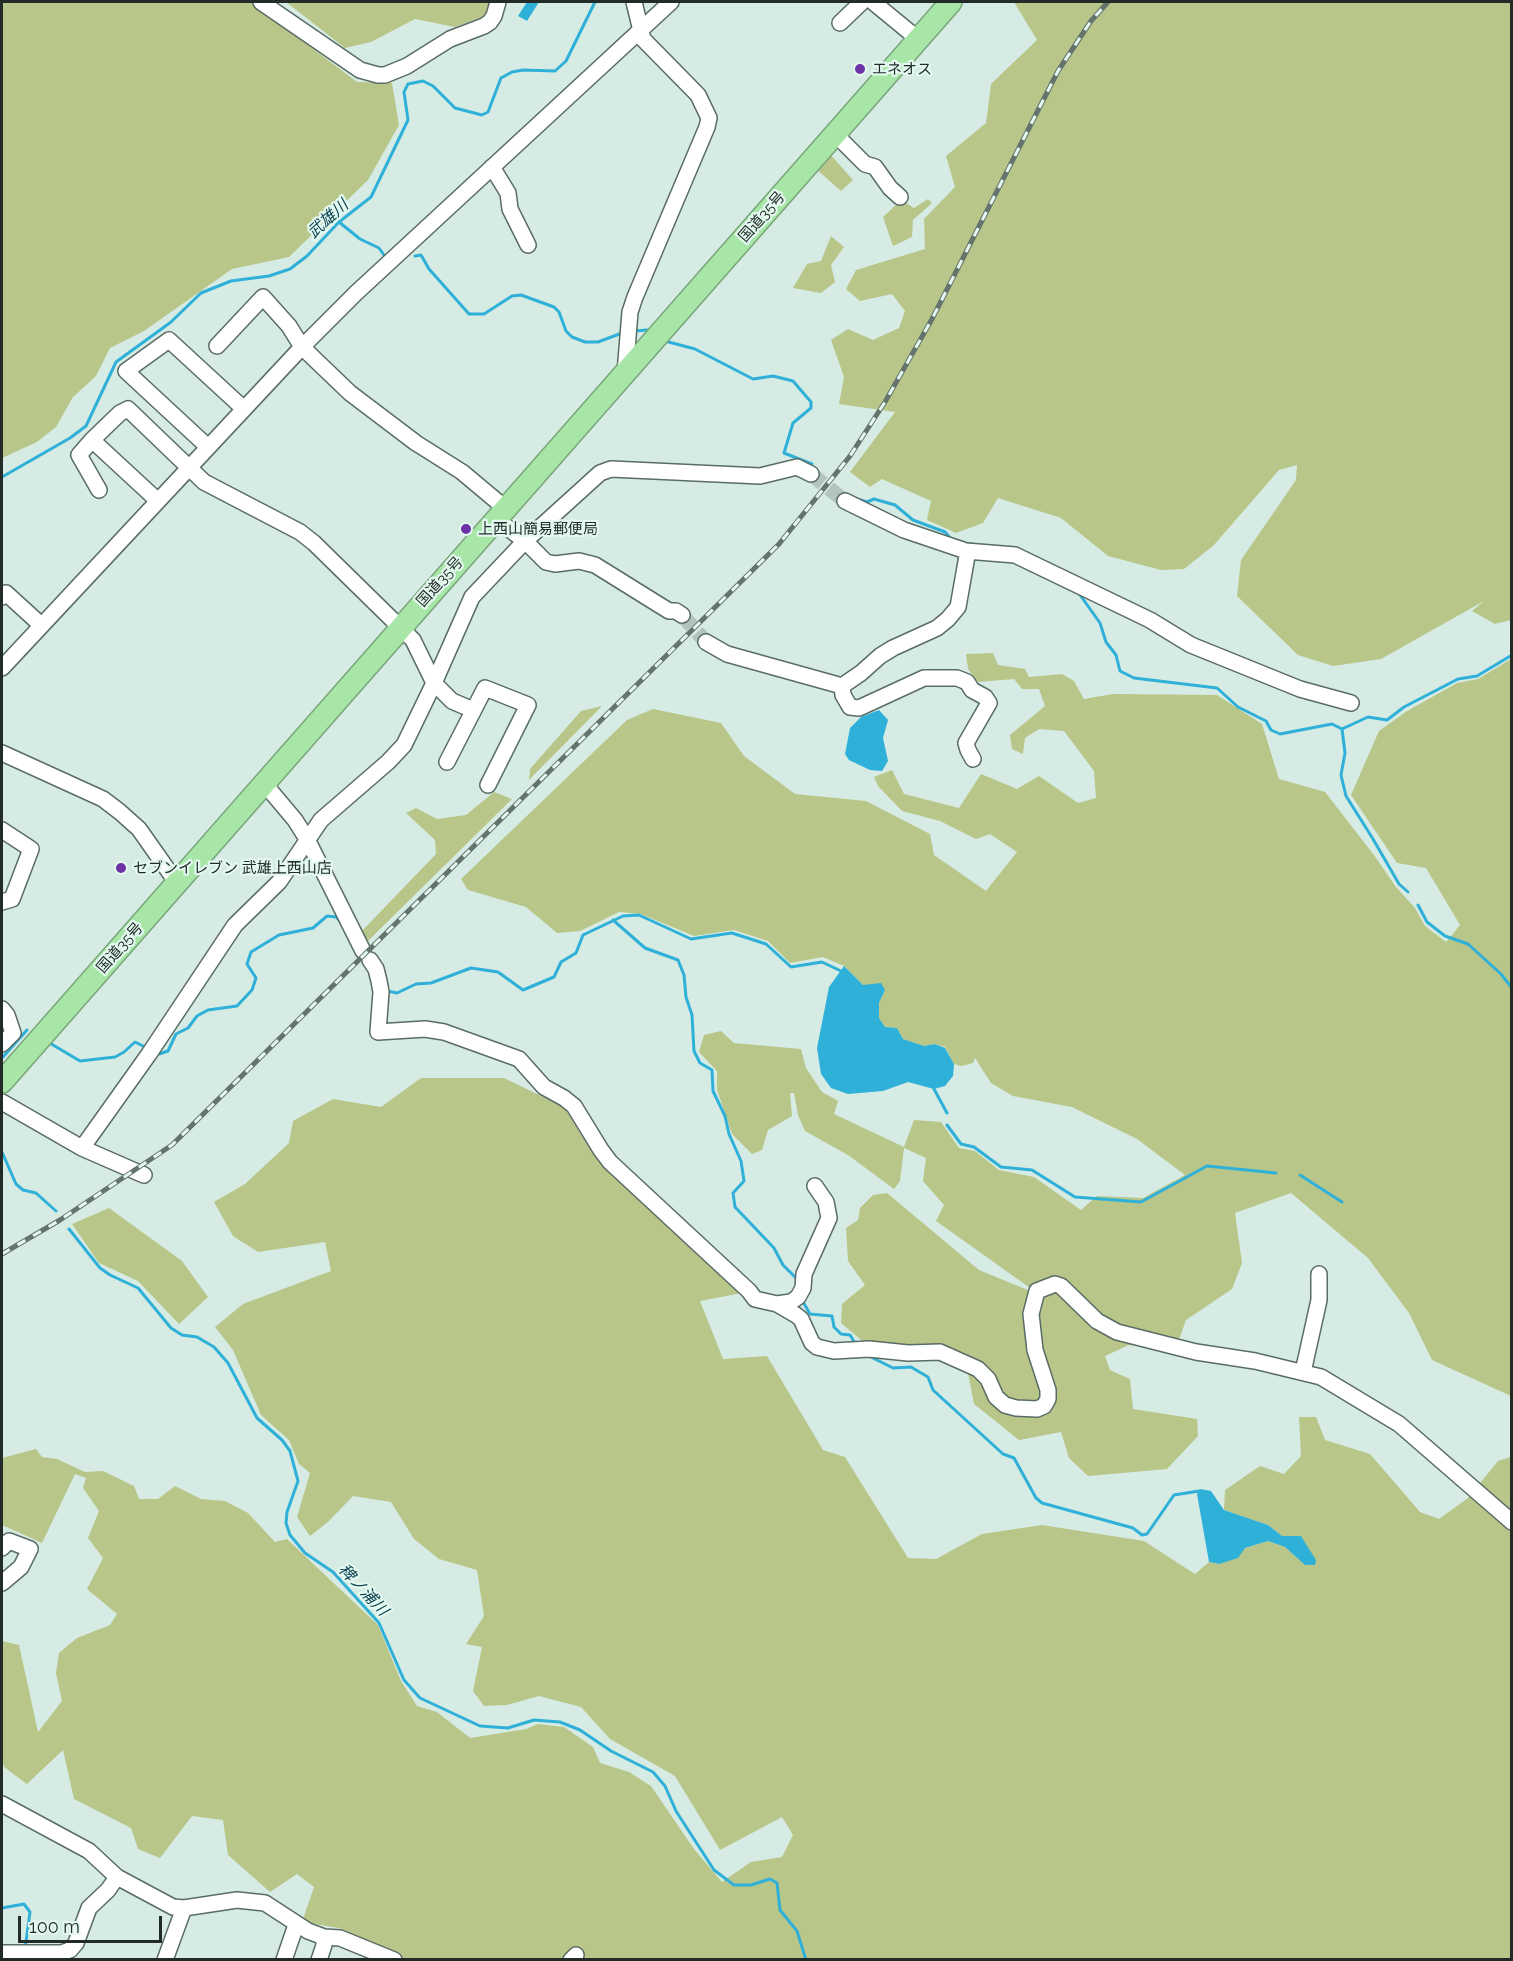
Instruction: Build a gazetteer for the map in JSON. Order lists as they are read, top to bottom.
{
  "streets": {
    "highway": ["国道35号"]
  },
  "water": ["武雄川", "稗ノ浦川"],
  "places": ["エネオス", "上西山簡易郵便局", "セブンイレブン 武雄上西山店"],
  "scale_bar": "100 m"
}
